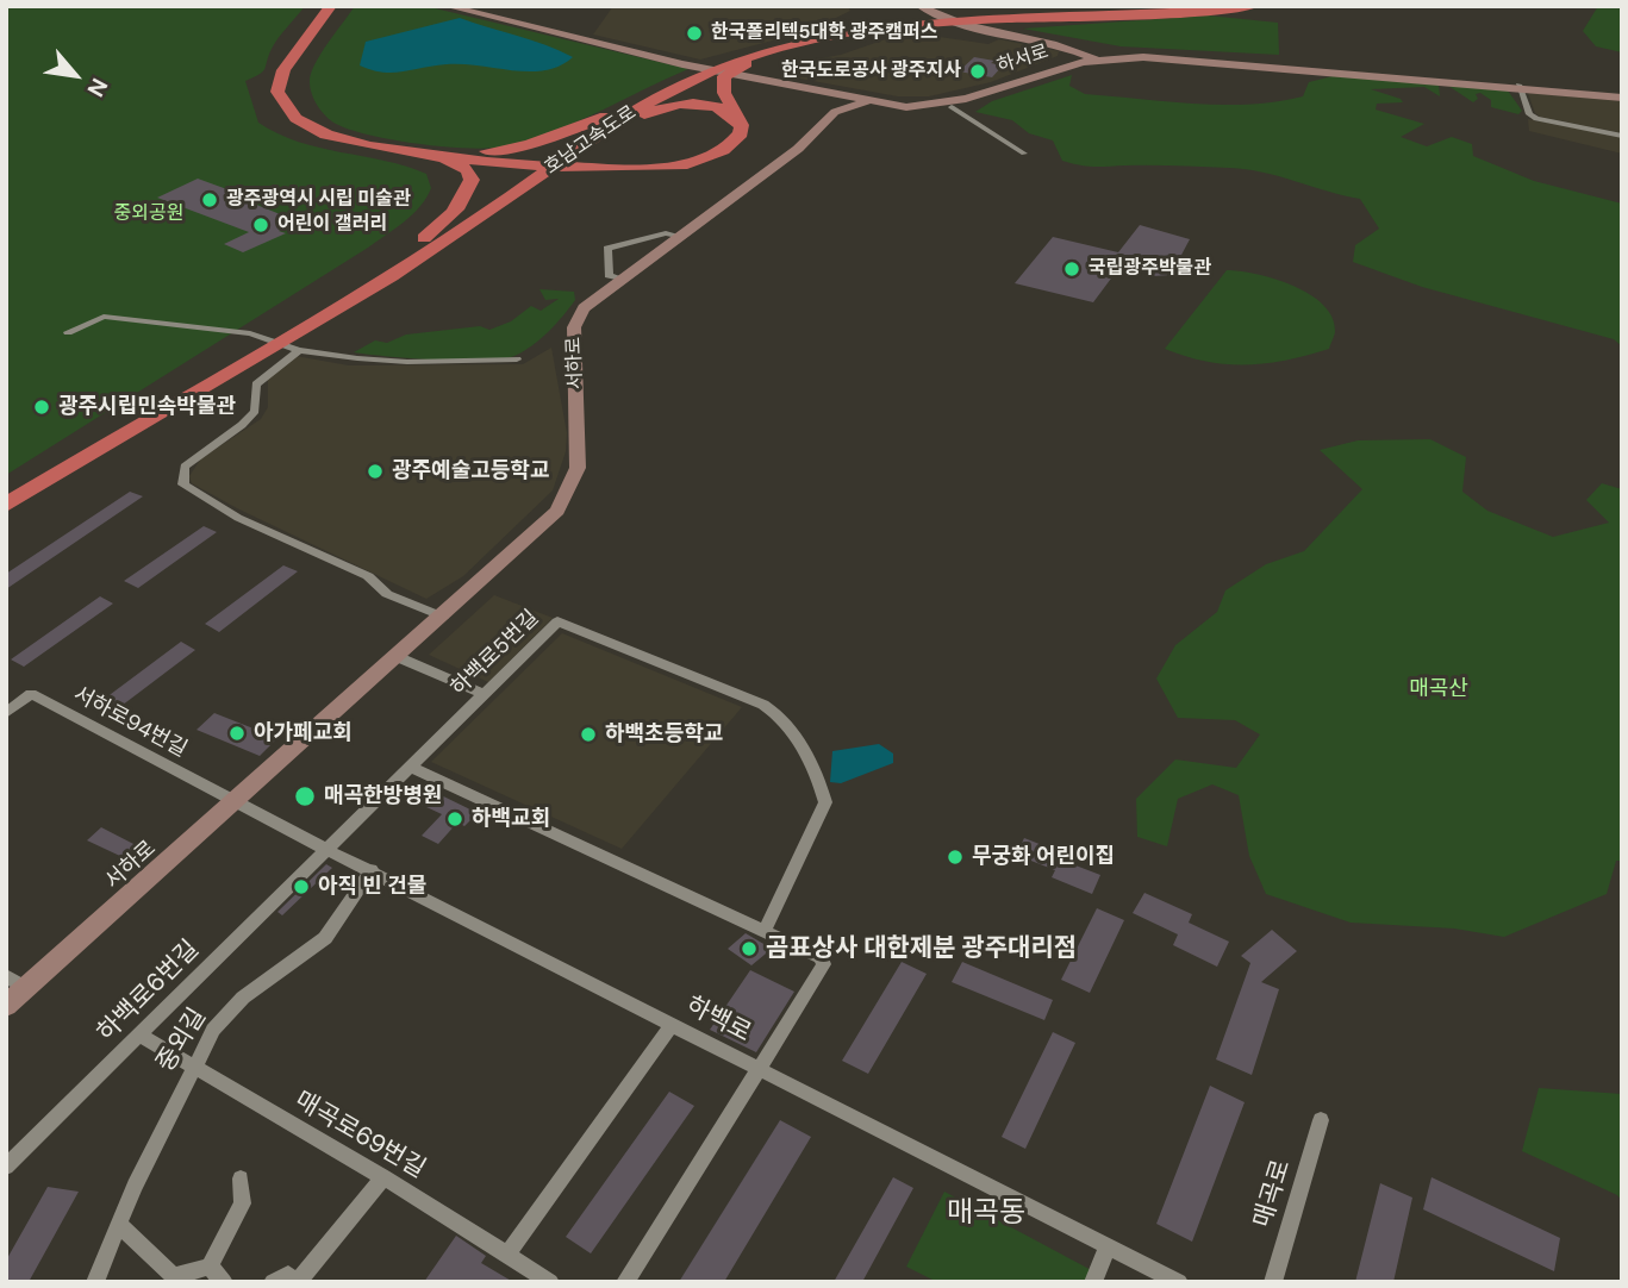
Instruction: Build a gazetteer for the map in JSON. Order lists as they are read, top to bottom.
{
  "streets": {
    "highway": ["호남고속도로"],
    "main road": ["하서로", "서하로"],
    "street": [
      "하백로5번길",
      "서하로94번길",
      "하백로6번길",
      "하백로",
      "중외길",
      "매곡로69번길",
      "매곡로"
    ]
  },
  "crossings": [
    ["하서로", "서하로"],
    ["서하로", "서하로94번길"],
    ["서하로", "하백로"],
    ["하백로5번길", "하백로6번길"],
    ["하백로5번길", "하백로"],
    ["서하로94번길", "하백로"],
    ["하백로6번길", "하백로"],
    ["하백로6번길", "매곡로69번길"],
    ["하백로", "중외길"],
    ["중외길", "매곡로69번길"]
  ],
  "districts": ["매곡동"],
  "parks": ["중외공원", "매곡산"],
  "places": [
    "한국폴리텍5대학 광주캠퍼스",
    "한국도로공사 광주지사",
    "광주광역시 시립 미술관",
    "어린이 갤러리",
    "국립광주박물관",
    "광주시립민속박물관",
    "광주예술고등학교",
    "아가페교회",
    "하백초등학교",
    "매곡한방병원",
    "하백교회",
    "무궁화 어린이집",
    "아직 빈 건물",
    "곰표상사 대한제분 광주대리점"
  ],
  "north": "bottom right"
}
